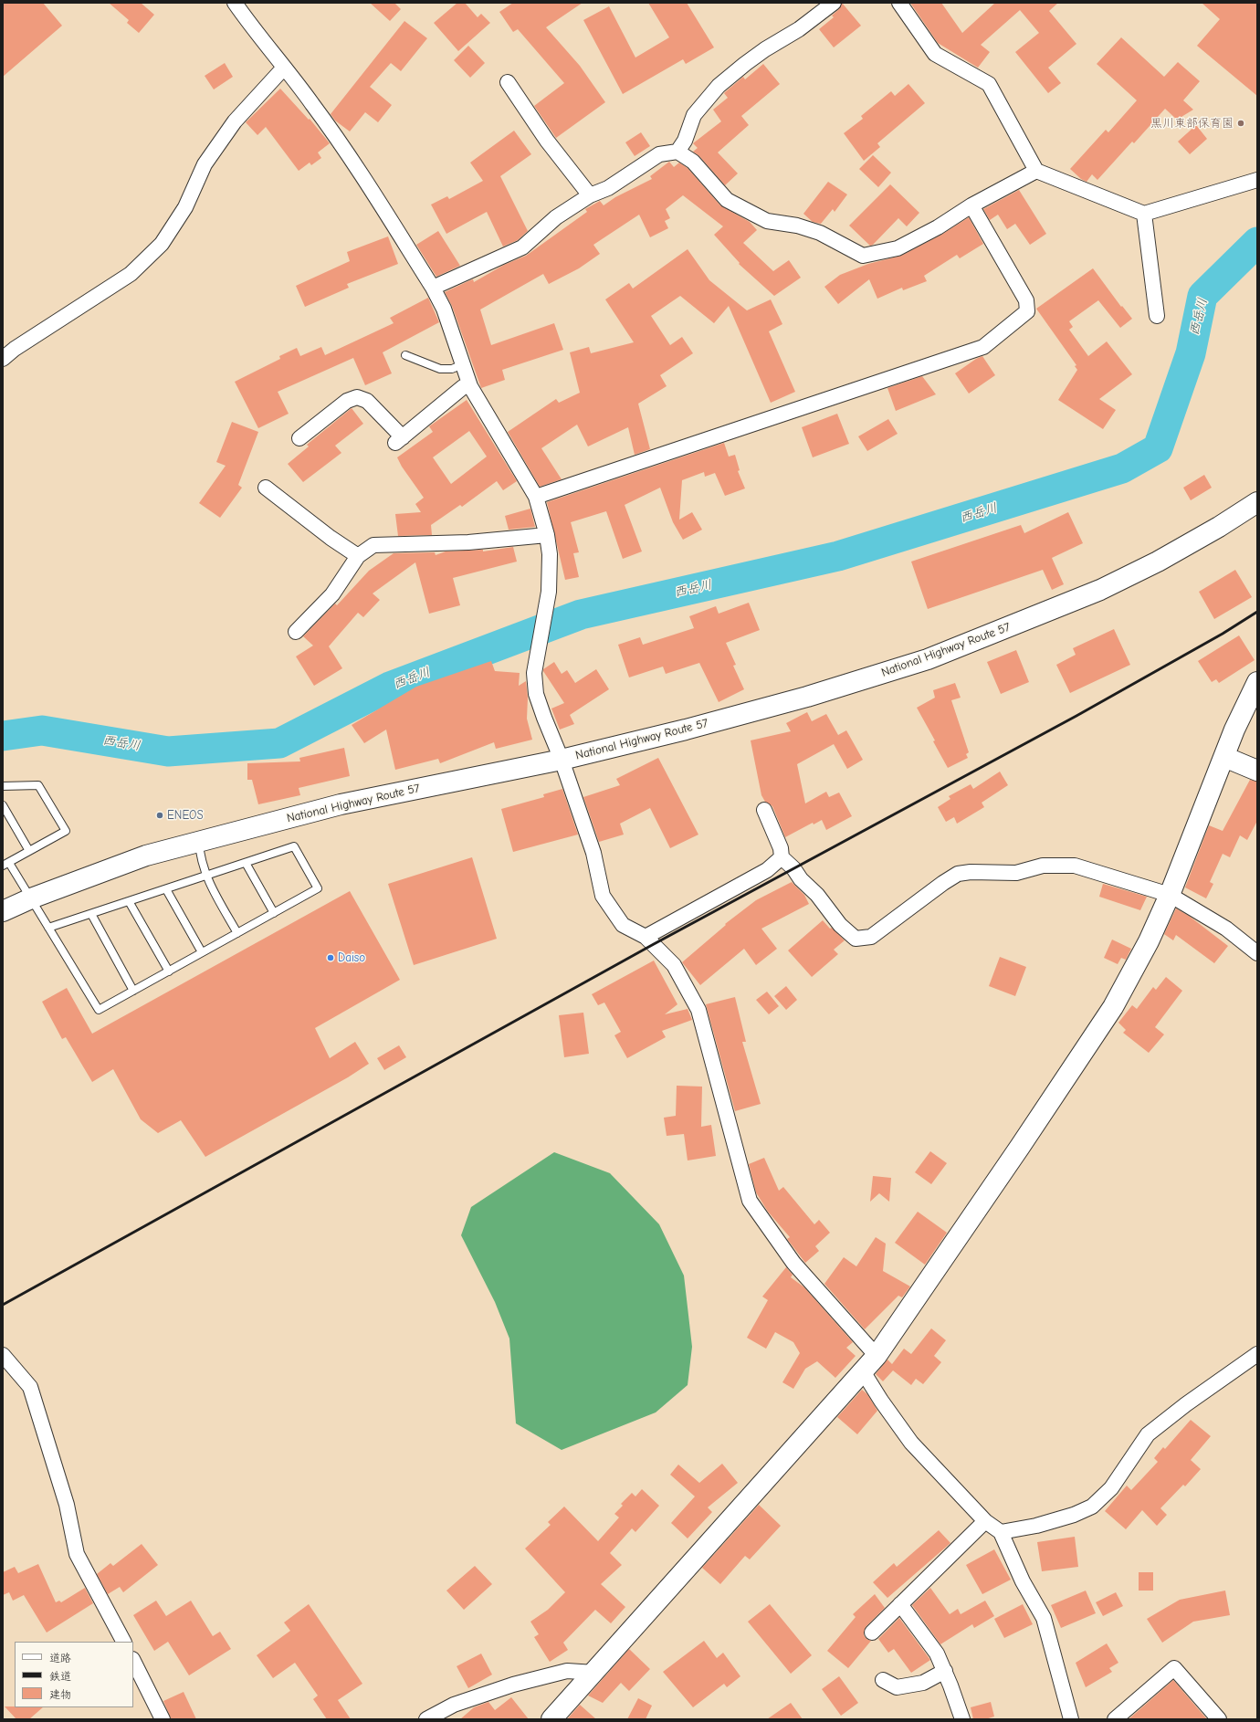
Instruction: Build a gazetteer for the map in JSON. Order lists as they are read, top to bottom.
{
  "streets": {
    "main road": ["National Highway Route 57"]
  },
  "water": ["西岳川"],
  "places": ["黒川東部保育園", "ENEOS", "Daiso"],
  "legend": ["道路", "鉄道", "建物"]
}
